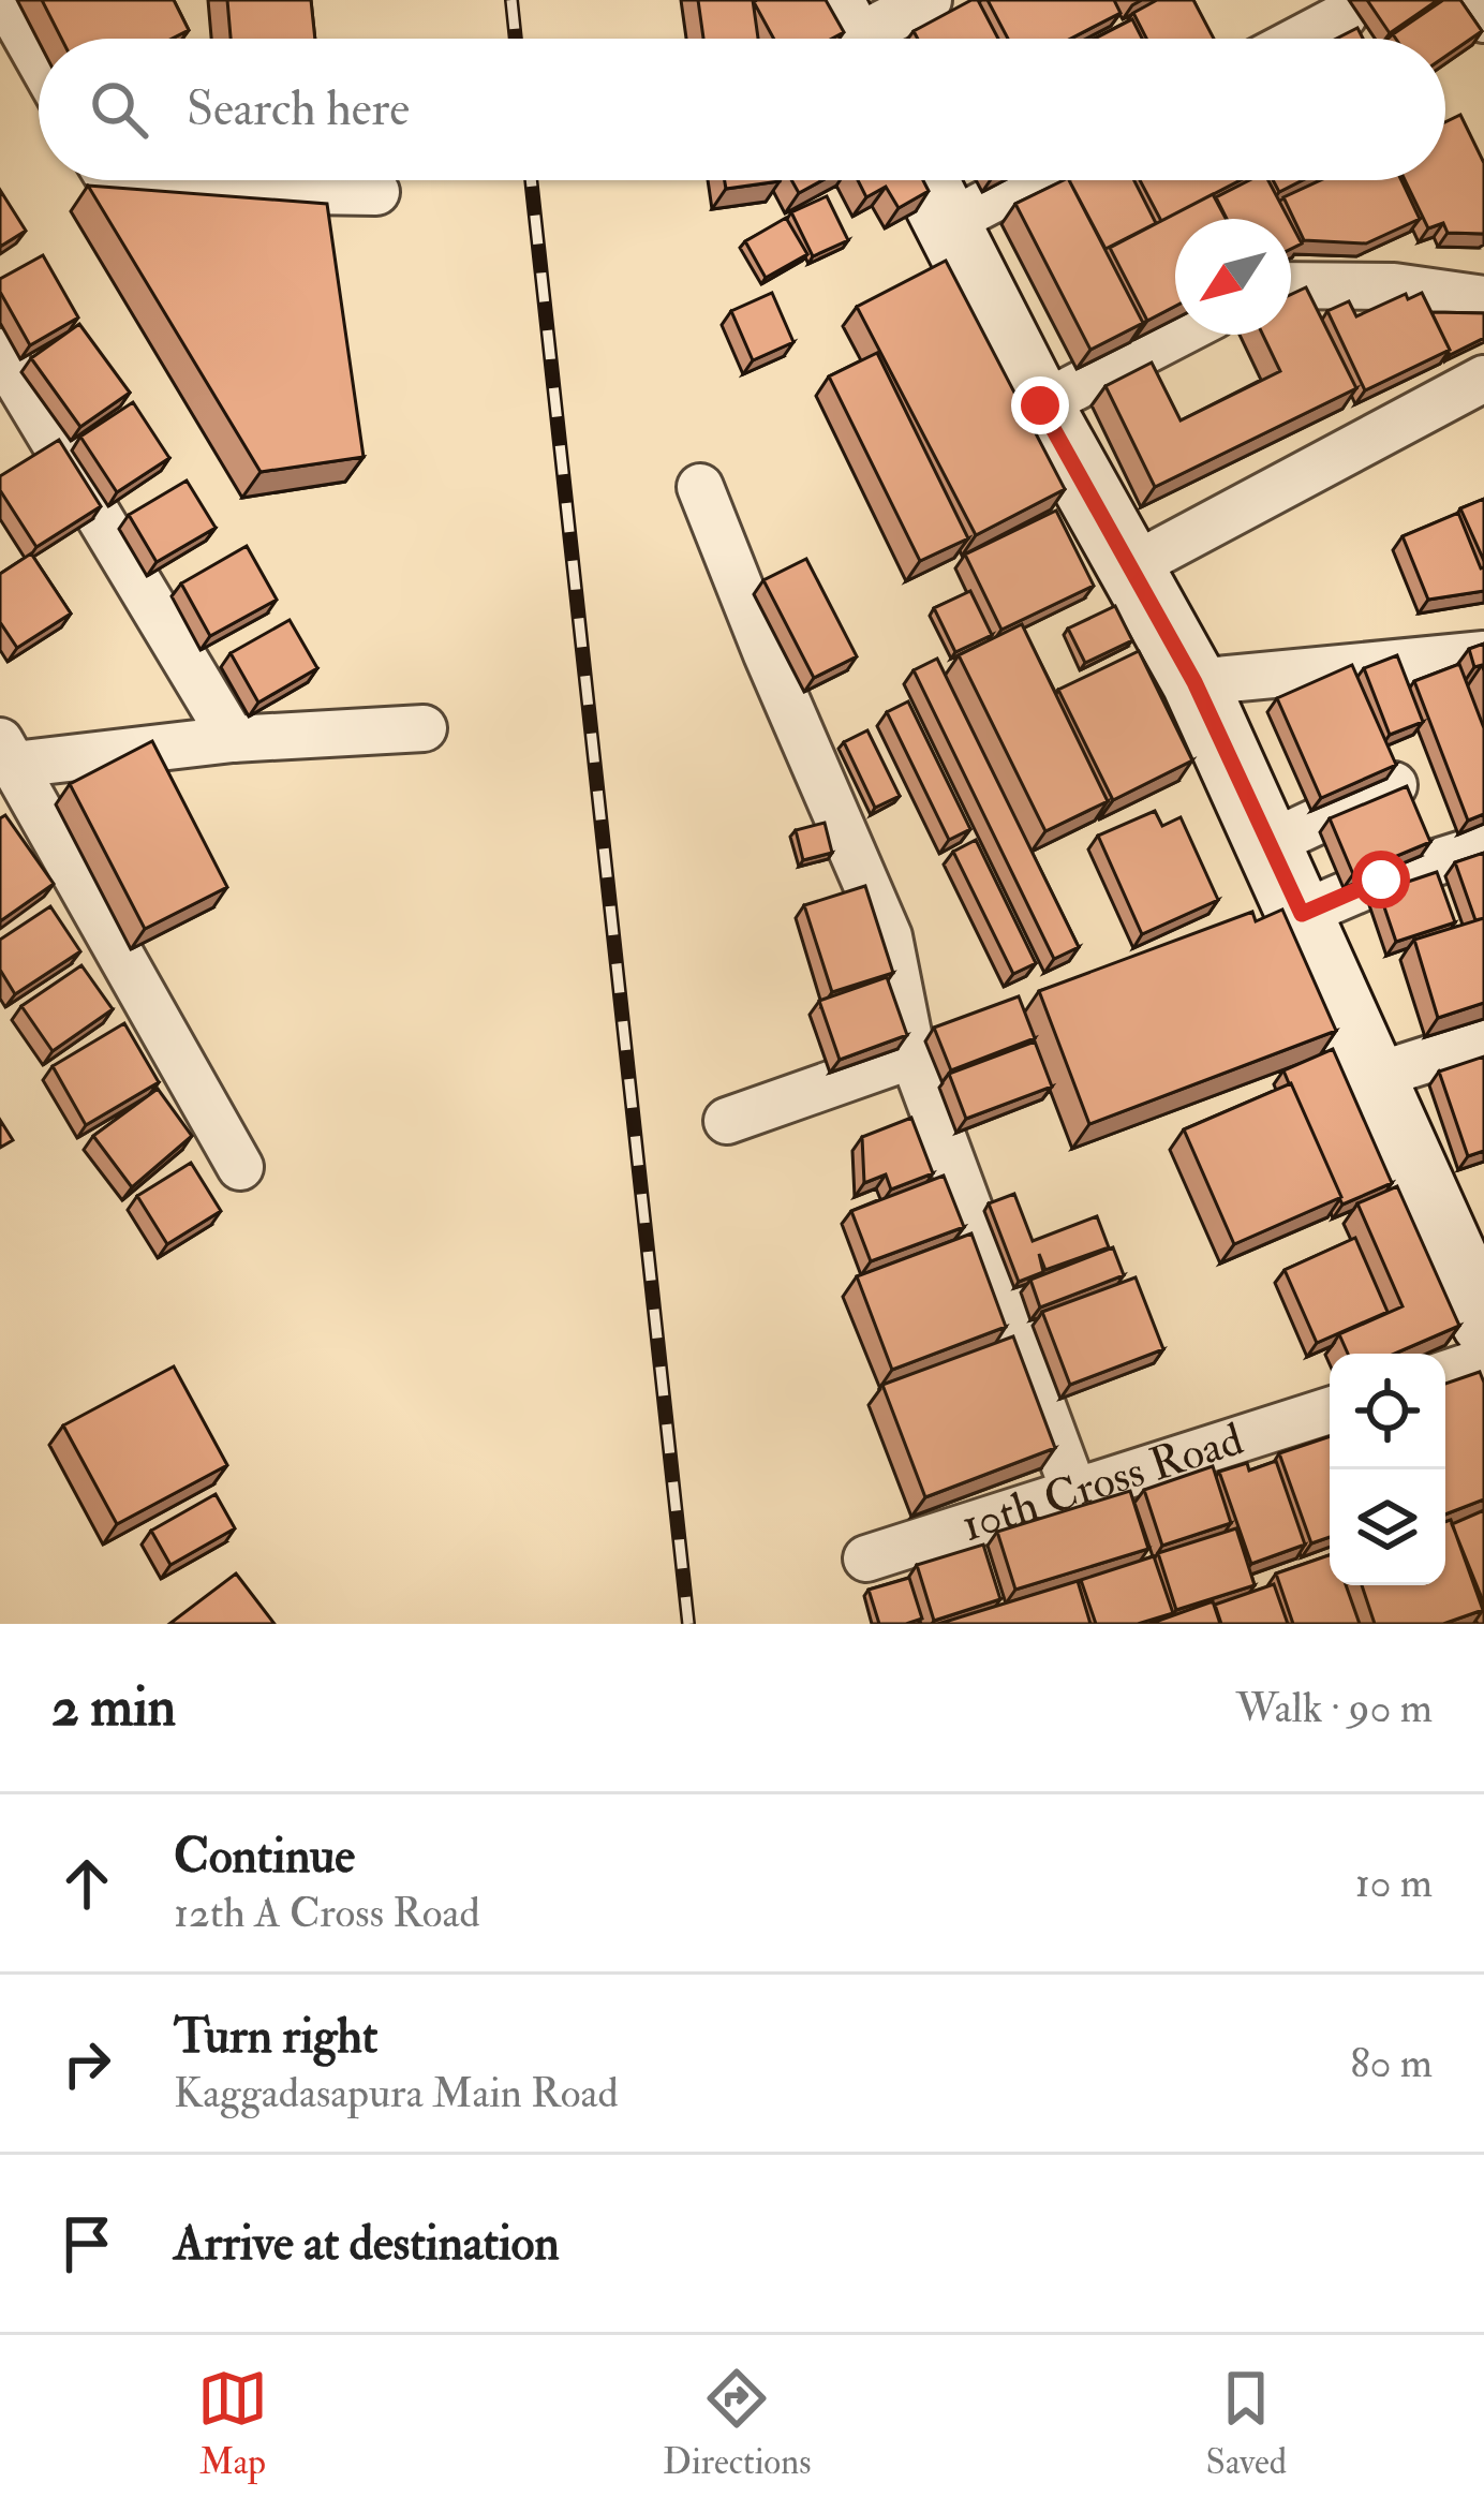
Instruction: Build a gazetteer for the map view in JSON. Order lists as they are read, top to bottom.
{
  "streets": {
    "street": ["10th Cross Road"]
  },
  "north": "bottom left",
  "page": {
    "search": "Search here",
    "heading": ["2 min", "Walk · 90 m"],
    "list": [
      ["Continue", "12th A Cross Road", "10 m"],
      ["Turn right", "Kaggadasapura Main Road", "80 m"],
      "Arrive at destination"
    ],
    "nav": ["Map", "Directions", "Saved"]
  }
}
